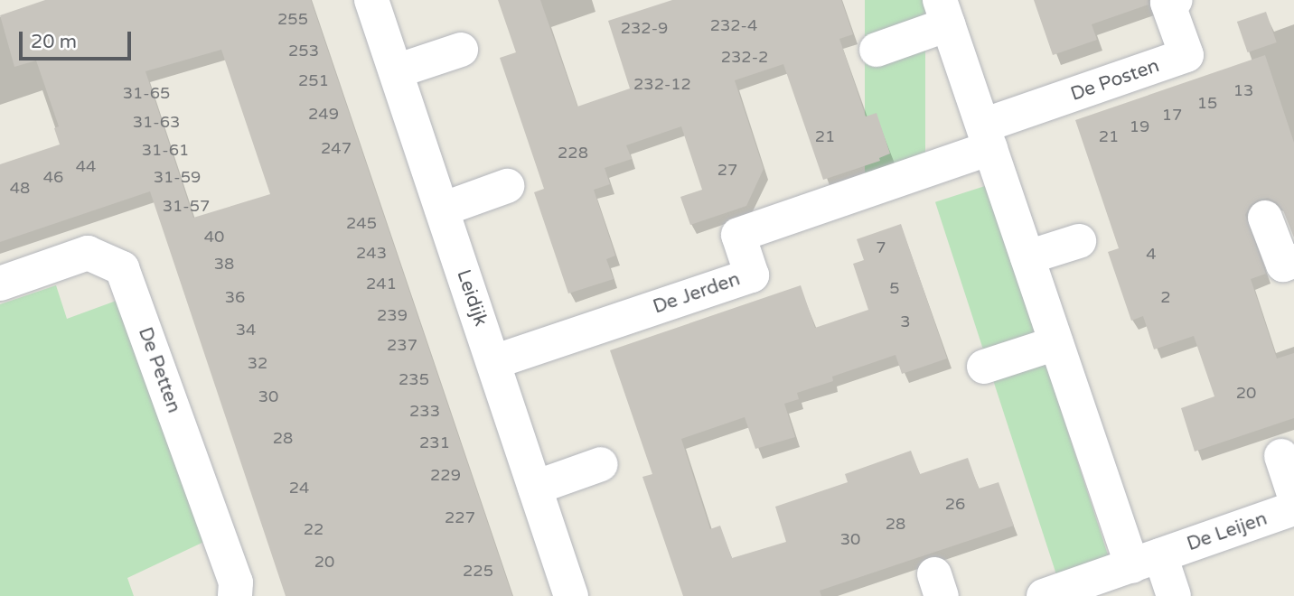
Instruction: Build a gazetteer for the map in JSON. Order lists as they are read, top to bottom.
{
  "streets": {
    "street": [
      "De Posten",
      "De Jerden",
      "Leidijk",
      "De Petten",
      "De Leijen"
    ]
  },
  "crossings": [
    ["De Posten", "De Jerden"],
    ["De Jerden", "Leidijk"]
  ],
  "house_numbers": [
    "255",
    "232-4",
    "232-9",
    "253",
    "232-2",
    "251",
    "232-12",
    "13",
    "31-65",
    "15",
    "249",
    "17",
    "31-63",
    "19",
    "21",
    "21",
    "247",
    "31-61",
    "228",
    "44",
    "27",
    "46",
    "31-59",
    "48",
    "31-57",
    "245",
    "40",
    "7",
    "243",
    "4",
    "38",
    "241",
    "5",
    "36",
    "2",
    "239",
    "3",
    "34",
    "237",
    "32",
    "235",
    "20",
    "30",
    "233",
    "28",
    "231",
    "229",
    "24",
    "26",
    "227",
    "28",
    "22",
    "30",
    "20",
    "225"
  ],
  "scale_bar": "20 m"
}
